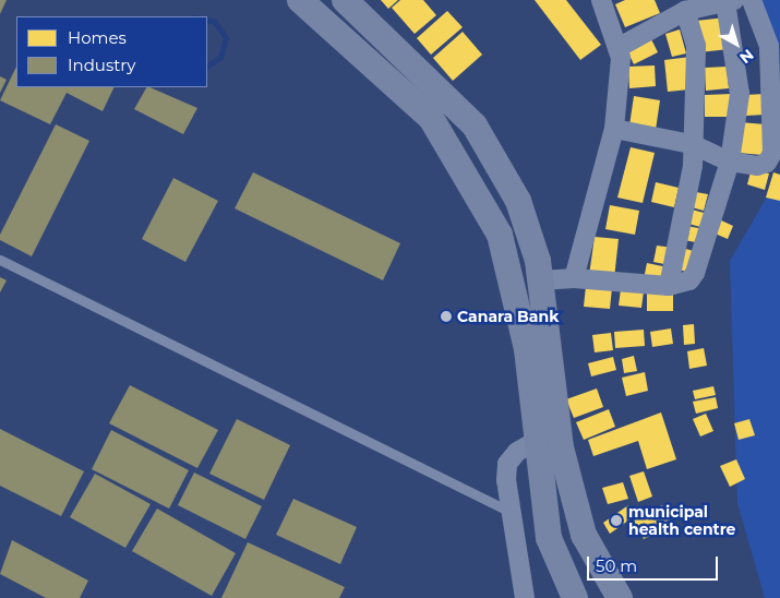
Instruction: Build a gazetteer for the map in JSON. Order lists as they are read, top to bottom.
{
  "places": ["Canara Bank", "municipal health centre"],
  "legend": ["Homes", "Industry"],
  "scale_bar": "50 m",
  "north": "bottom right"
}
